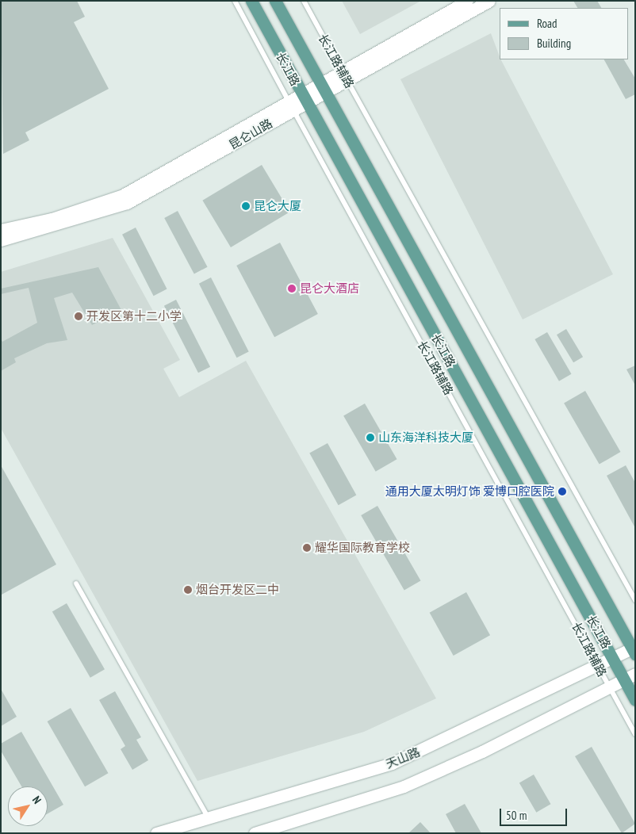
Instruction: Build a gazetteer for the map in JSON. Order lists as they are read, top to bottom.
{
  "streets": {
    "main road": ["长江路"],
    "street": ["昆仑山路", "天山路"],
    "lane": ["长江路辅路"]
  },
  "crossings": [
    ["长江路辅路", "昆仑山路"],
    ["长江路辅路", "天山路"],
    ["长江路", "昆仑山路"],
    ["长江路", "天山路"]
  ],
  "places": [
    "昆仑大厦",
    "昆仑大酒店",
    "开发区第十二小学",
    "山东海洋科技大厦",
    "通用大厦太明灯饰 爱博口腔医院",
    "耀华国际教育学校",
    "烟台开发区二中"
  ],
  "legend": ["Road", "Building"],
  "scale_bar": "50 m",
  "north": "top right"
}
